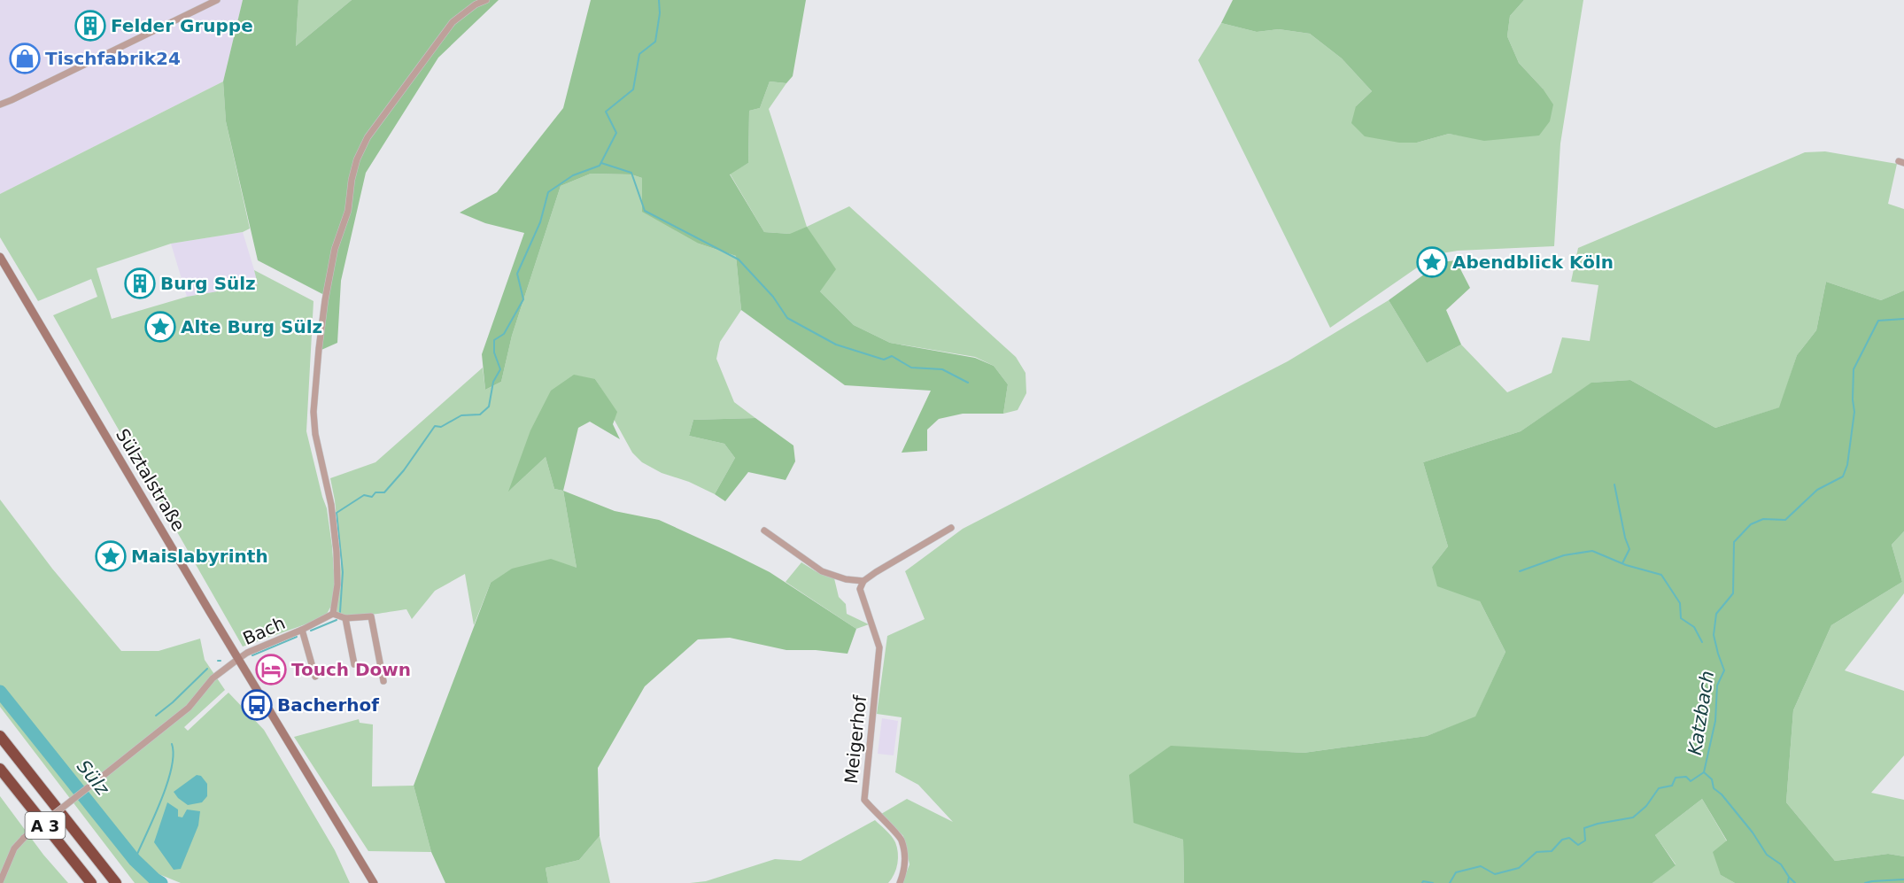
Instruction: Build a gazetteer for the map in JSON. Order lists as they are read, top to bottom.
{
  "streets": {
    "highway": ["A 3"],
    "main road": ["Sülztalstraße"],
    "street": ["Bach", "Meigerhof"]
  },
  "crossings": [
    ["Sülztalstraße", "Bach"]
  ],
  "water": ["Katzbach", "Sülz"],
  "places": {
    "building": ["Felder Gruppe", "Burg Sülz"],
    "shop": ["Tischfabrik24"],
    "place": ["Abendblick Köln", "Alte Burg Sülz", "Maislabyrinth"],
    "hotel": ["Touch Down"],
    "bus stop": ["Bacherhof"]
  }
}
